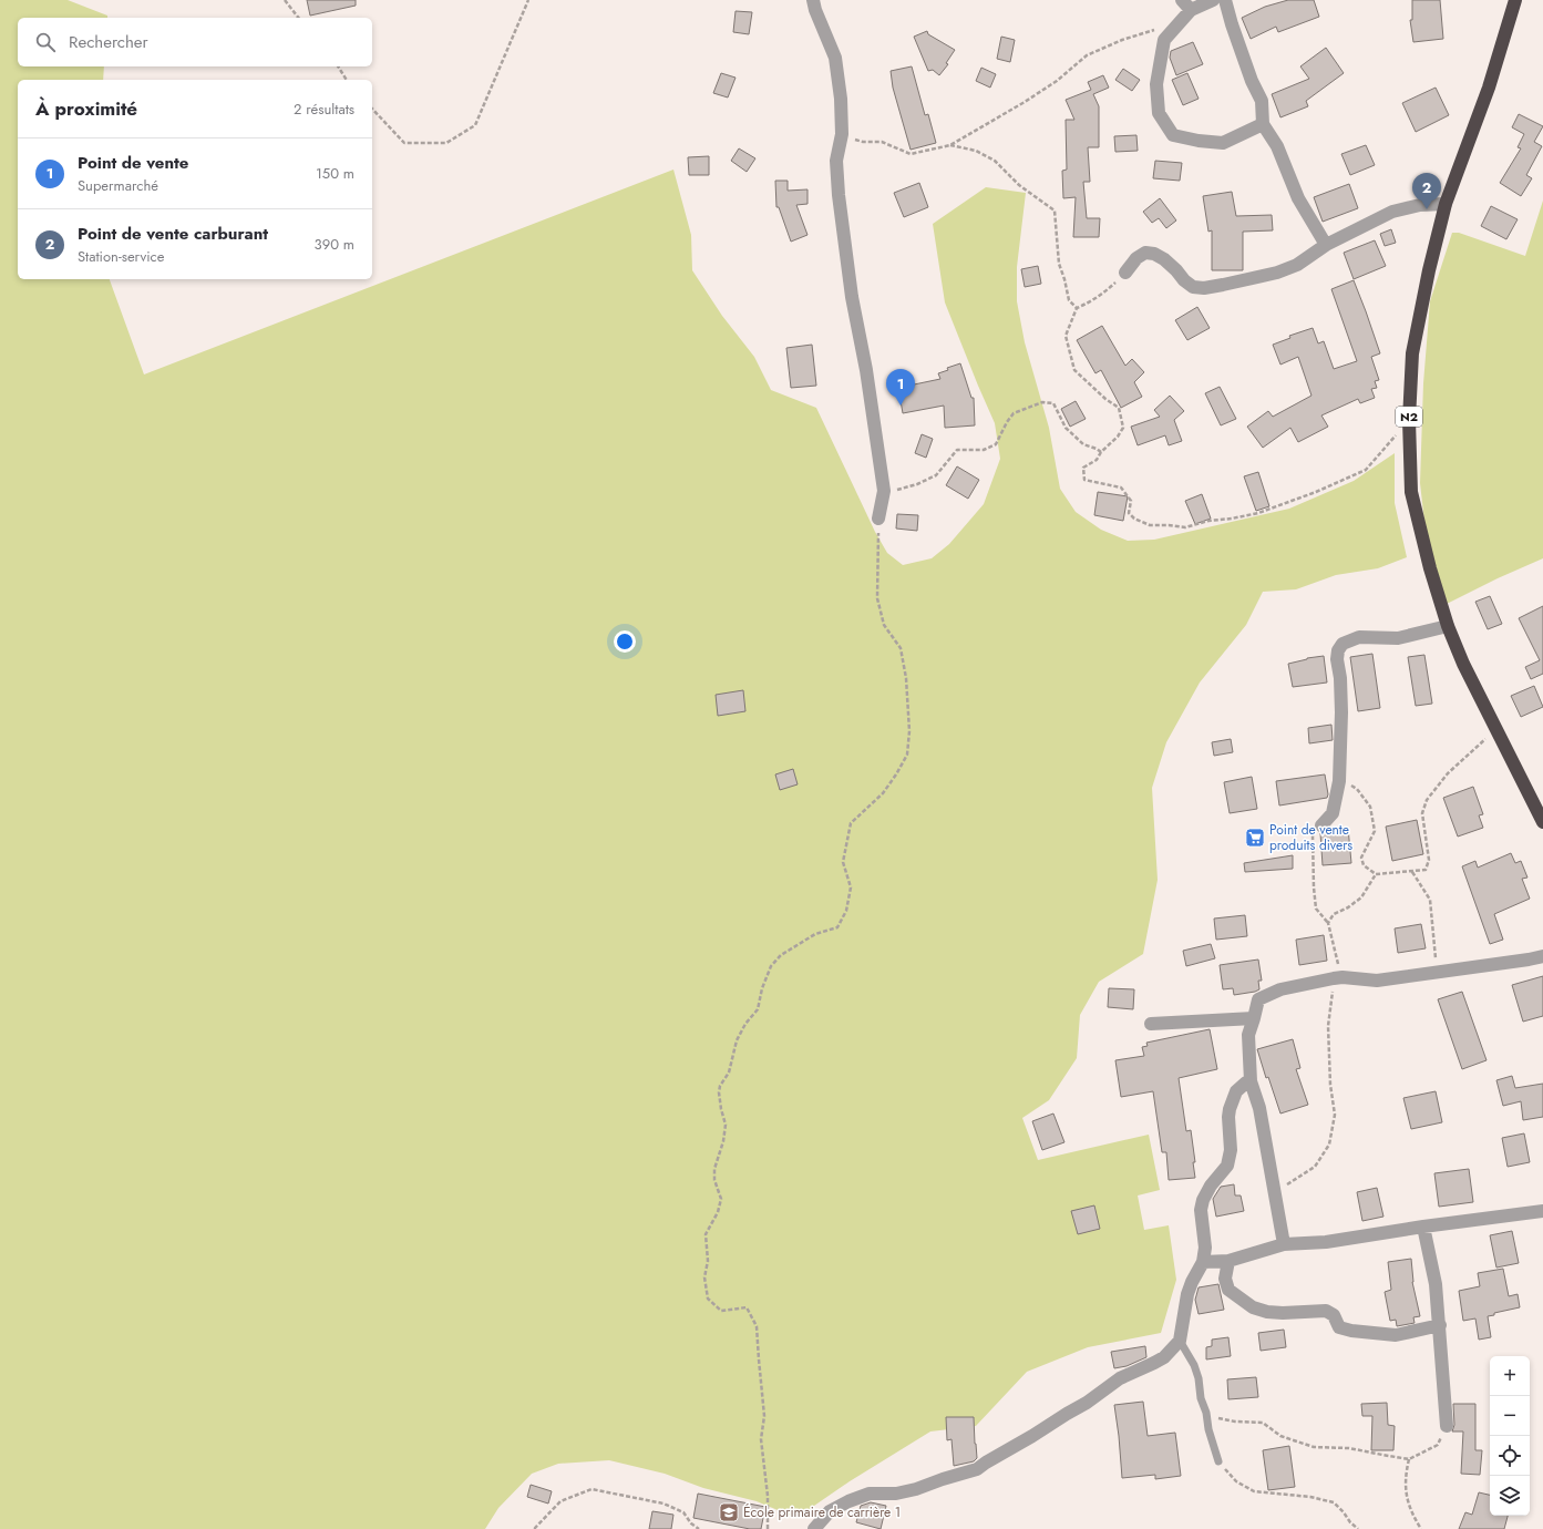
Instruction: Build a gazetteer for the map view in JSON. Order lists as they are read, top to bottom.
{
  "streets": {
    "highway": ["N2"]
  },
  "places": {
    "supermarket": ["Point de vente produits divers"],
    "school or university": ["École primaire de carrière 1"]
  },
  "page": {
    "search": "Rechercher",
    "heading": ["À proximité", "2 résultats"],
    "list": [
      {
        "mark": "1",
        "name": "Point de vente",
        "note": "Supermarché",
        "value": "150 m"
      },
      {
        "mark": "2",
        "name": "Point de vente carburant",
        "note": "Station-service",
        "value": "390 m"
      }
    ],
    "pins": ["2", "1"],
    "map_buttons": ["+", "−"]
  }
}
